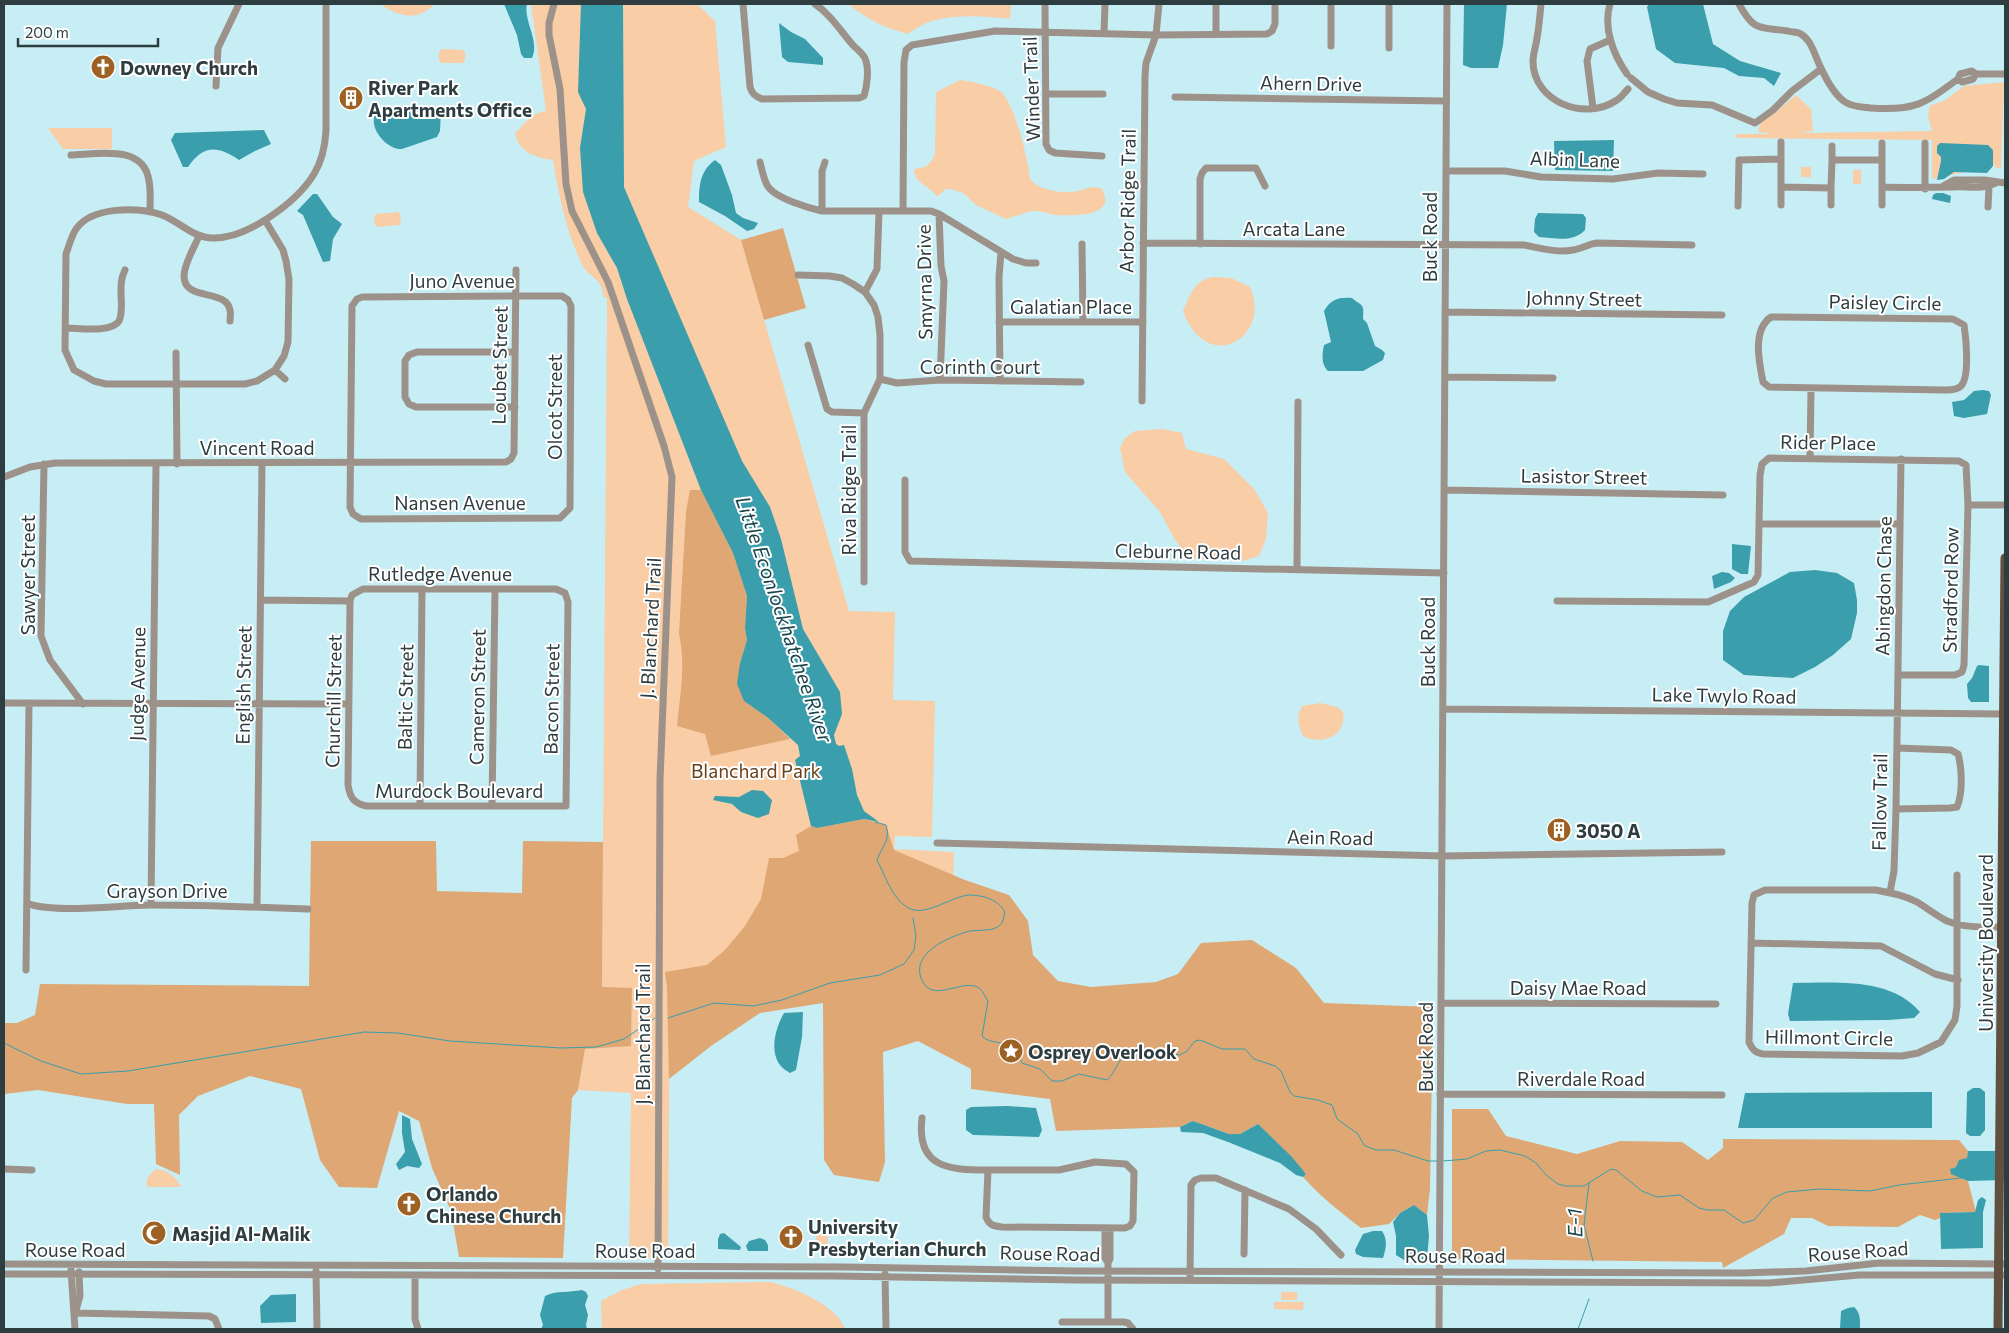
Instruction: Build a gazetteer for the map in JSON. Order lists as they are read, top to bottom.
{
  "streets": {
    "main road": ["University Boulevard"],
    "street": [
      "Ahern Drive",
      "Winder Trail",
      "Albin Lane",
      "Arbor Ridge Trail",
      "Arcata Lane",
      "Buck Road",
      "Juno Avenue",
      "Smyrna Drive",
      "Johnny Street",
      "Paisley Circle",
      "Galatian Place",
      "Loubet Street",
      "Corinth Court",
      "Olcot Street",
      "Rider Place",
      "Vincent Road",
      "Lasistor Street",
      "Riva Ridge Trail",
      "Nansen Avenue",
      "Cleburne Road",
      "Rutledge Avenue",
      "Sawyer Street",
      "Abingdon Chase",
      "Stradford Row",
      "J. Blanchard Trail",
      "Judge Avenue",
      "English Street",
      "Lake Twylo Road",
      "Baltic Street",
      "Cameron Street",
      "Bacon Street",
      "Churchill Street",
      "Murdock Boulevard",
      "Fallow Trail",
      "Aein Road",
      "Grayson Drive",
      "Daisy Mae Road",
      "Hillmont Circle",
      "Riverdale Road",
      "Rouse Road"
    ]
  },
  "crossings": [
    ["Ahern Drive", "Buck Road"],
    ["Albin Lane", "Buck Road"],
    ["Arbor Ridge Trail", "Arcata Lane"],
    ["Arbor Ridge Trail", "Galatian Place"],
    ["Arcata Lane", "Buck Road"],
    ["Buck Road", "Johnny Street"],
    ["Buck Road", "Lasistor Street"],
    ["Buck Road", "Cleburne Road"],
    ["Buck Road", "Lake Twylo Road"],
    ["Buck Road", "Aein Road"],
    ["Buck Road", "Daisy Mae Road"],
    ["Buck Road", "Riverdale Road"],
    ["Buck Road", "Rouse Road"],
    ["Juno Avenue", "Loubet Street"],
    ["Juno Avenue", "Olcot Street"],
    ["Juno Avenue", "Vincent Road"],
    ["Juno Avenue", "Nansen Avenue"],
    ["Smyrna Drive", "Corinth Court"],
    ["Loubet Street", "Vincent Road"],
    ["Corinth Court", "Riva Ridge Trail"],
    ["Olcot Street", "Nansen Avenue"],
    ["Rider Place", "Abingdon Chase"],
    ["Rider Place", "Stradford Row"],
    ["Vincent Road", "Nansen Avenue"],
    ["Vincent Road", "Sawyer Street"],
    ["Vincent Road", "Judge Avenue"],
    ["Vincent Road", "English Street"],
    ["Rutledge Avenue", "English Street"],
    ["Rutledge Avenue", "Baltic Street"],
    ["Rutledge Avenue", "Cameron Street"],
    ["Rutledge Avenue", "Bacon Street"],
    ["Rutledge Avenue", "Churchill Street"],
    ["Abingdon Chase", "Stradford Row"],
    ["Abingdon Chase", "Lake Twylo Road"],
    ["Abingdon Chase", "Fallow Trail"],
    ["J. Blanchard Trail", "Rouse Road"],
    ["Judge Avenue", "Grayson Drive"],
    ["English Street", "Grayson Drive"],
    ["Lake Twylo Road", "Fallow Trail"],
    ["Lake Twylo Road", "University Boulevard"],
    ["Baltic Street", "Murdock Boulevard"],
    ["Cameron Street", "Murdock Boulevard"],
    ["Bacon Street", "Murdock Boulevard"],
    ["Churchill Street", "Murdock Boulevard"],
    ["Fallow Trail", "Hillmont Circle"],
    ["University Boulevard", "Hillmont Circle"],
    ["University Boulevard", "Rouse Road"]
  ],
  "water": ["Little Econlockhatchee River", "E-1"],
  "parks": ["Blanchard Park"],
  "places": {
    "church": ["Downey Church", "Orlando Chinese Church", "University Presbyterian Church"],
    "building": ["River Park Apartments Office", "3050 A"],
    "place": ["Osprey Overlook"],
    "mosque": ["Masjid Al-Malik"]
  },
  "scale_bar": "200 m"
}
